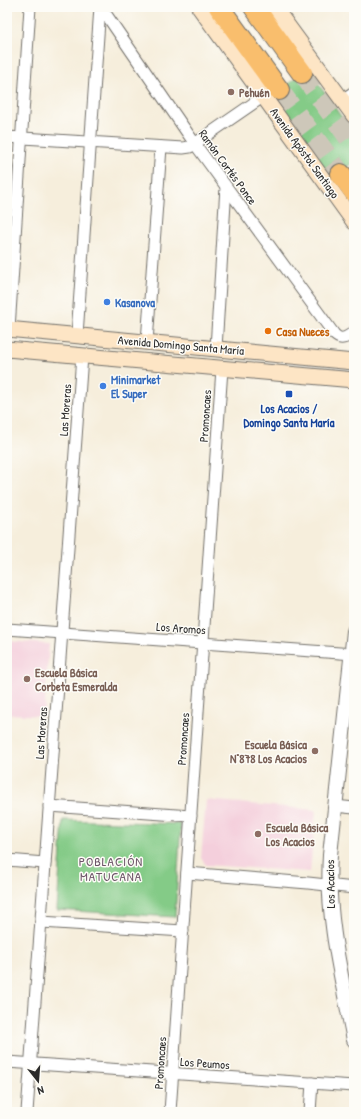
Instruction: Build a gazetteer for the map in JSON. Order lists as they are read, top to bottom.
{
  "streets": {
    "main road": ["Avenida Apóstol Santiago", "Avenida Domingo Santa María"],
    "street": [
      "Ramón Cortés Ponce",
      "Las Moreras",
      "Promoncaes",
      "Los Aromos",
      "Los Acacios",
      "Los Peumos"
    ]
  },
  "crossings": [
    ["Avenida Domingo Santa María", "Las Moreras"],
    ["Avenida Domingo Santa María", "Promoncaes"],
    ["Las Moreras", "Los Aromos"],
    ["Las Moreras", "Los Peumos"],
    ["Promoncaes", "Los Aromos"],
    ["Promoncaes", "Los Peumos"],
    ["Los Aromos", "Los Acacios"]
  ],
  "districts": ["POBLACIÓN MATUCANA"],
  "places": {
    "other": [
      "Pehuén",
      "Kasanova",
      "Casa Nueces",
      "Minimarket El Super",
      "Escuela Básica Corbeta Esmeralda",
      "Escuela Básica N°878 Los Acacios",
      "Escuela Básica Los Acacios"
    ],
    "transit": ["Los Acacios / Domingo Santa María"]
  },
  "north": "bottom"
}
